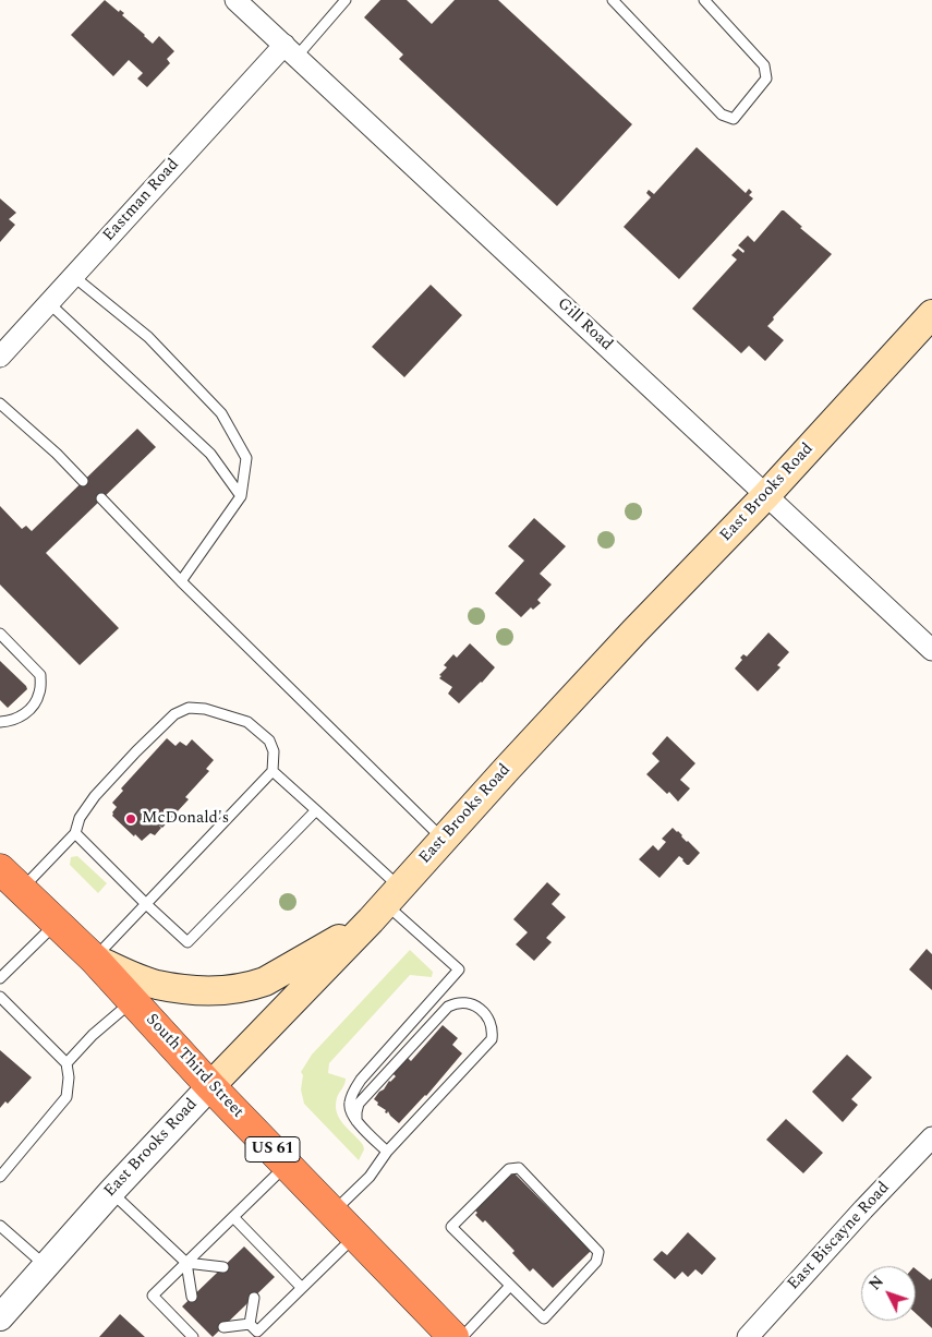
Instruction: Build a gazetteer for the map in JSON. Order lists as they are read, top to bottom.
{
  "streets": {
    "highway": ["South Third Street", "US 61"],
    "main road": ["East Brooks Road"],
    "street": ["Eastman Road", "Gill Road", "East Biscayne Road"]
  },
  "crossings": [
    ["Eastman Road", "Gill Road"],
    ["Gill Road", "East Brooks Road"],
    ["East Brooks Road", "South Third Street"]
  ],
  "places": ["McDonald's"],
  "north": "top left"
}
